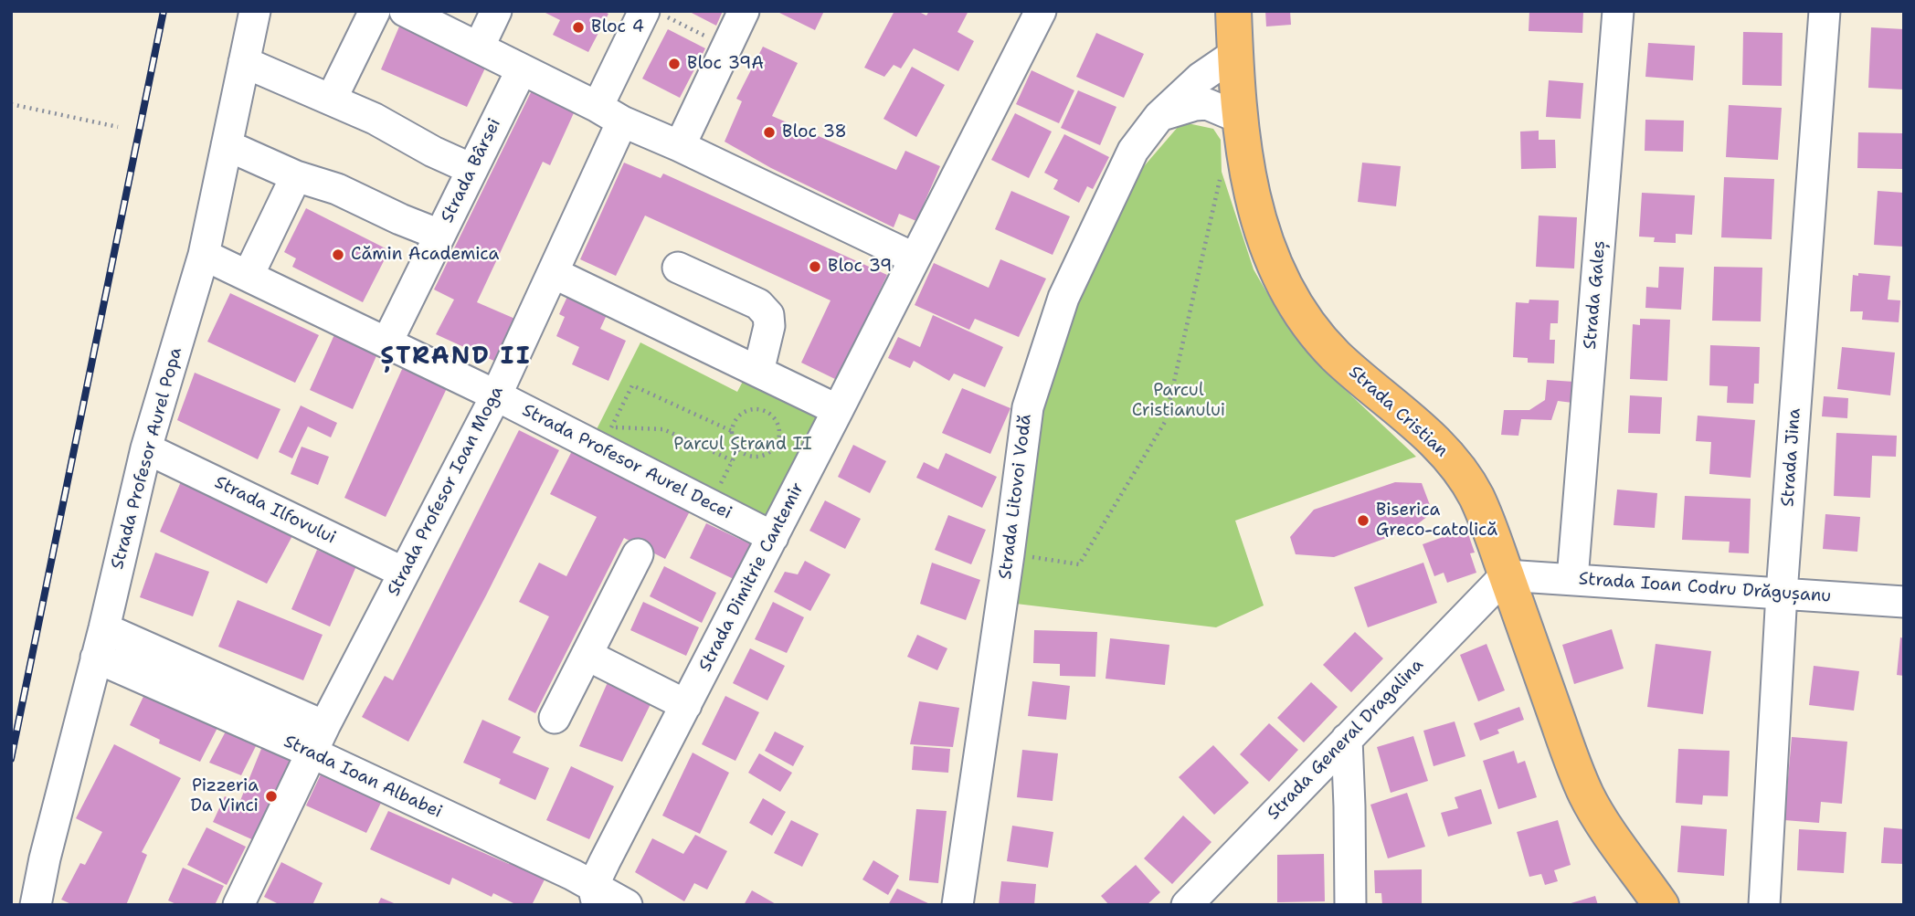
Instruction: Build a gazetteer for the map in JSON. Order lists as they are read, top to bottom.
{
  "streets": {
    "main road": ["Strada Cristian"],
    "street": [
      "Strada Bârsei",
      "Strada Galeș",
      "Strada Jina",
      "Strada Profesor Aurel Popa",
      "Strada Profesor Aurel Decei",
      "Strada Profesor Ioan Moga",
      "Strada Litovoi Vodă",
      "Strada Ilfovului",
      "Strada Dimitrie Cantemir",
      "Strada Ioan Codru Drăgușanu",
      "Strada General Dragalina",
      "Strada Ioan Albabei"
    ]
  },
  "crossings": [
    ["Strada Bârsei", "Strada Profesor Aurel Decei"],
    ["Strada Galeș", "Strada Ioan Codru Drăgușanu"],
    ["Strada Cristian", "Strada Litovoi Vodă"],
    ["Strada Cristian", "Strada Ioan Codru Drăgușanu"],
    ["Strada Cristian", "Strada General Dragalina"],
    ["Strada Jina", "Strada Ioan Codru Drăgușanu"],
    ["Strada Profesor Aurel Popa", "Strada Profesor Aurel Decei"],
    ["Strada Profesor Aurel Popa", "Strada Ilfovului"],
    ["Strada Profesor Aurel Popa", "Strada Ioan Albabei"],
    ["Strada Profesor Aurel Decei", "Strada Profesor Ioan Moga"],
    ["Strada Profesor Aurel Decei", "Strada Dimitrie Cantemir"],
    ["Strada Profesor Ioan Moga", "Strada Ilfovului"],
    ["Strada Profesor Ioan Moga", "Strada Ioan Albabei"],
    ["Strada Dimitrie Cantemir", "Strada Ioan Albabei"],
    ["Strada Ioan Codru Drăgușanu", "Strada General Dragalina"]
  ],
  "districts": ["ȘTRAND II"],
  "parks": ["Parcul Cristianului", "Parcul Ștrand II"],
  "places": [
    "Bloc 4",
    "Bloc 39A",
    "Bloc 38",
    "Cămin Academica",
    "Bloc 39",
    "Biserica Greco-catolică",
    "Pizzeria Da Vinci"
  ]
}
